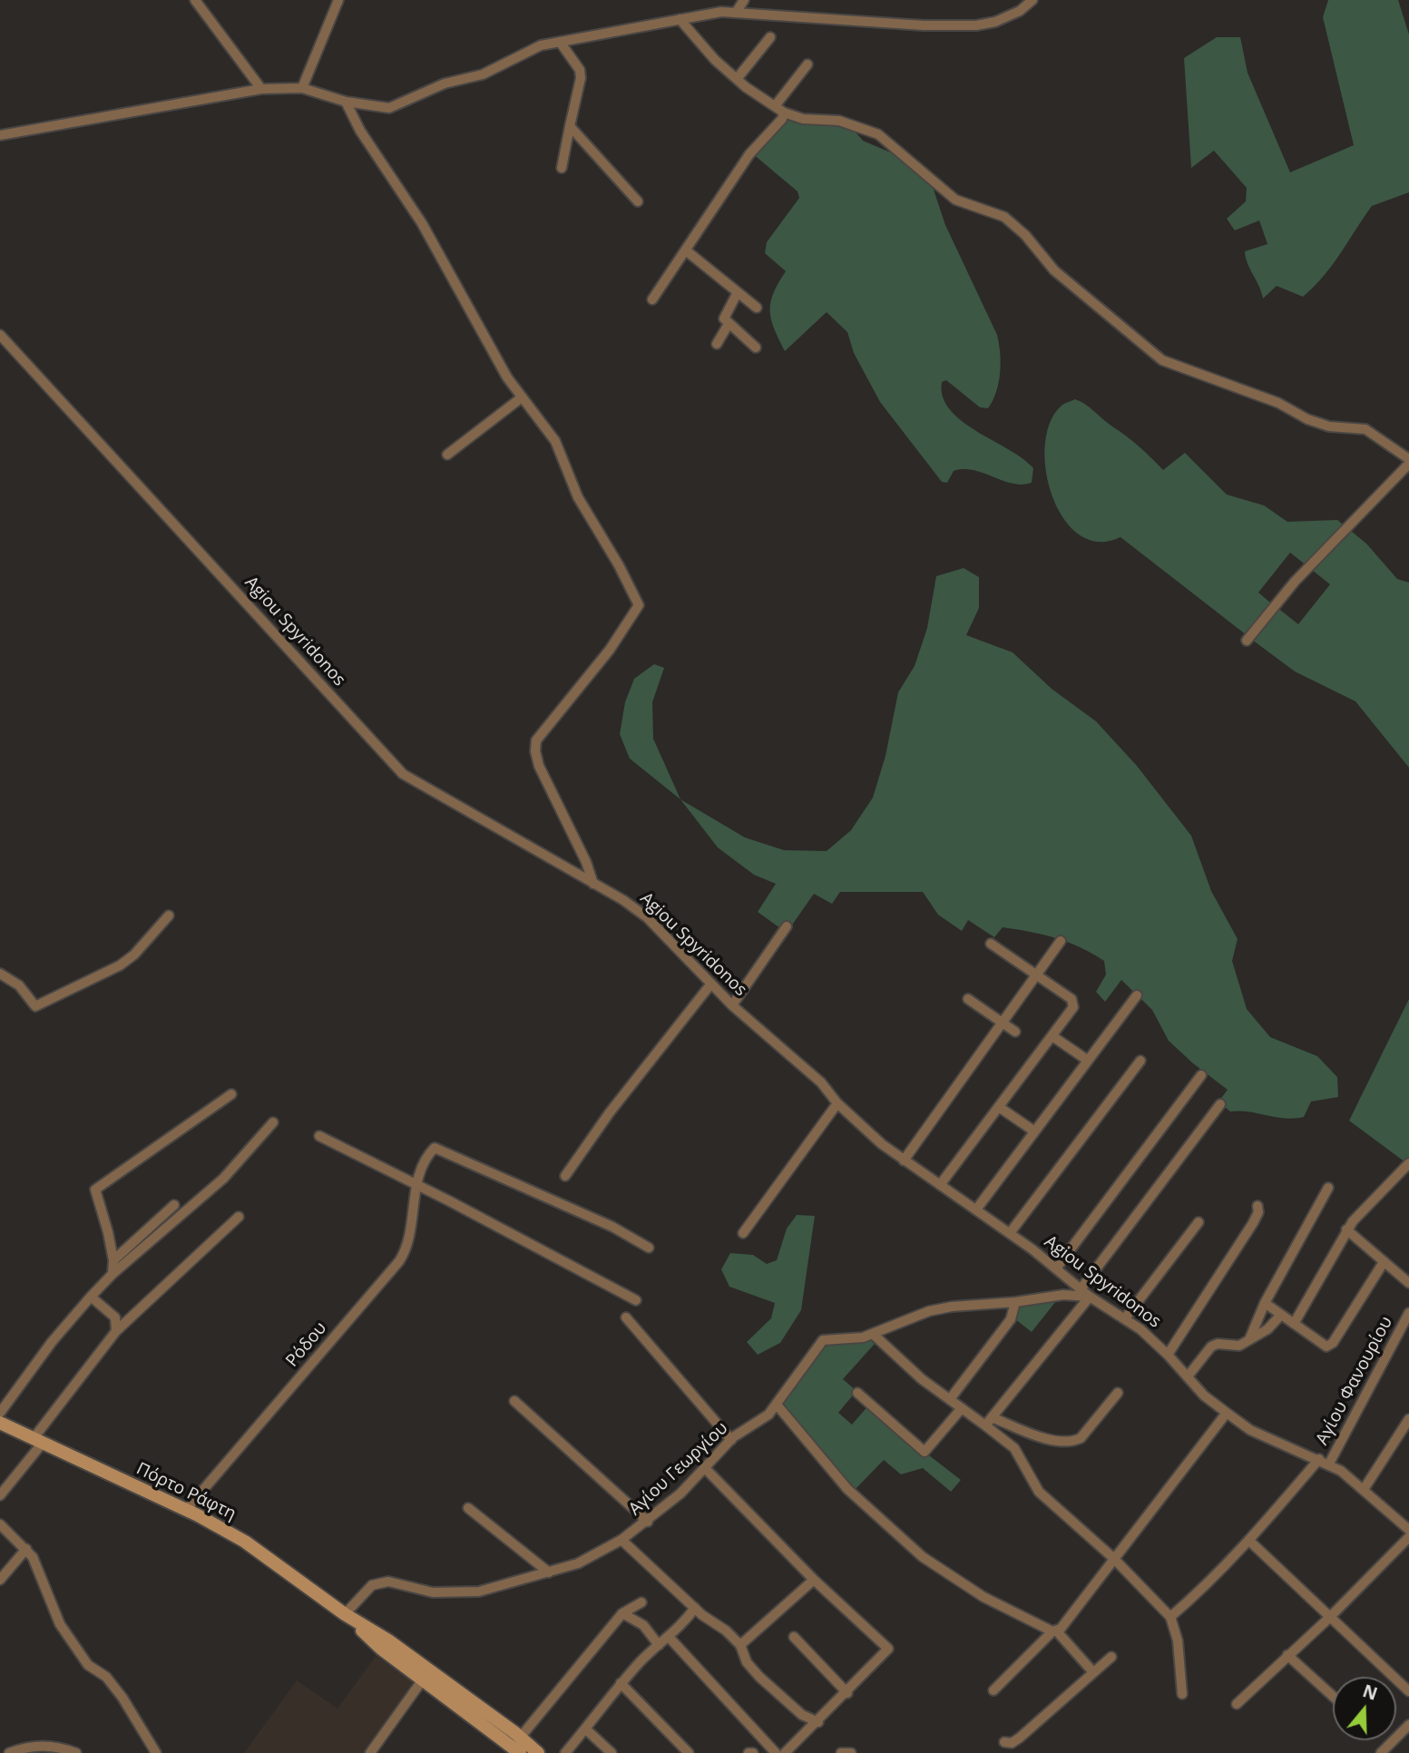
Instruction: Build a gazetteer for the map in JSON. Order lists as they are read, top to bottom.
{
  "streets": {
    "main road": ["Πόρτο Ράφτη"],
    "street": [
      "Agiou Spyridonos",
      "Ρόδου",
      "Αγίου Φανουρίου",
      "Αγίου Γεωργίου"
    ]
  },
  "crossings": [
    ["Agiou Spyridonos", "Αγίου Φανουρίου"],
    ["Agiou Spyridonos", "Αγίου Γεωργίου"],
    ["Ρόδου", "Πόρτο Ράφτη"],
    ["Αγίου Γεωργίου", "Πόρτο Ράφτη"]
  ],
  "north": "top"
}
